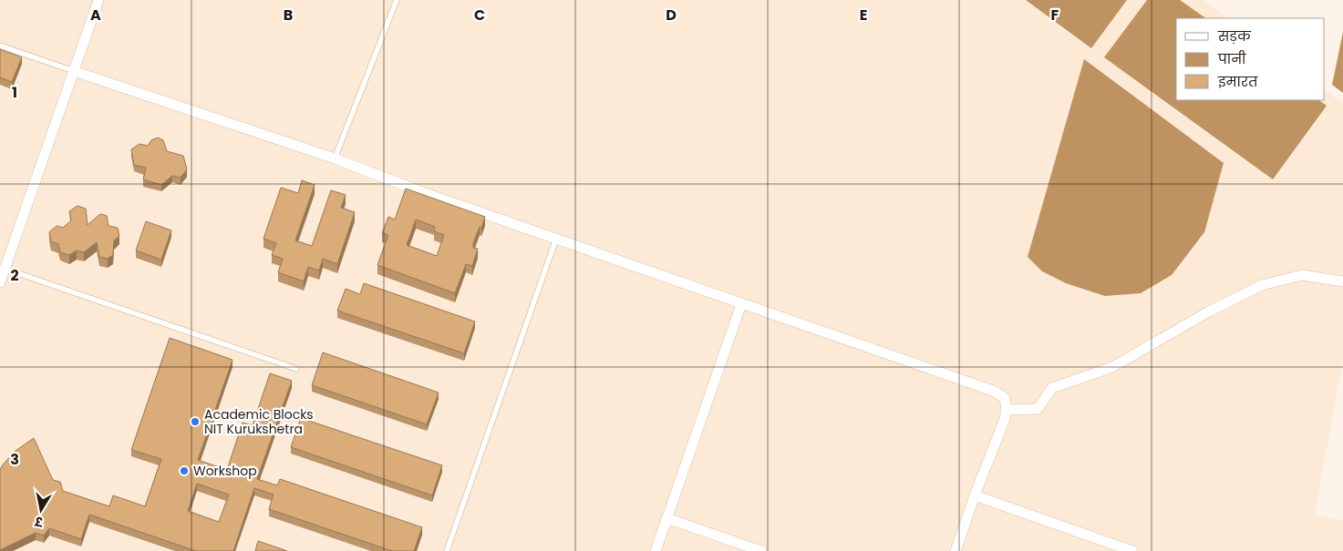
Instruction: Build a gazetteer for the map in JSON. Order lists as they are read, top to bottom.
{
  "places": ["Academic Blocks NIT Kurukshetra", "Workshop"],
  "legend": ["सड़क", "पानी", "इमारत"],
  "north": "bottom",
  "grid": {
    "columns": [
      "A",
      "B",
      "C",
      "D",
      "E",
      "F"
    ],
    "rows": ["1", "2", "3"]
  }
}
